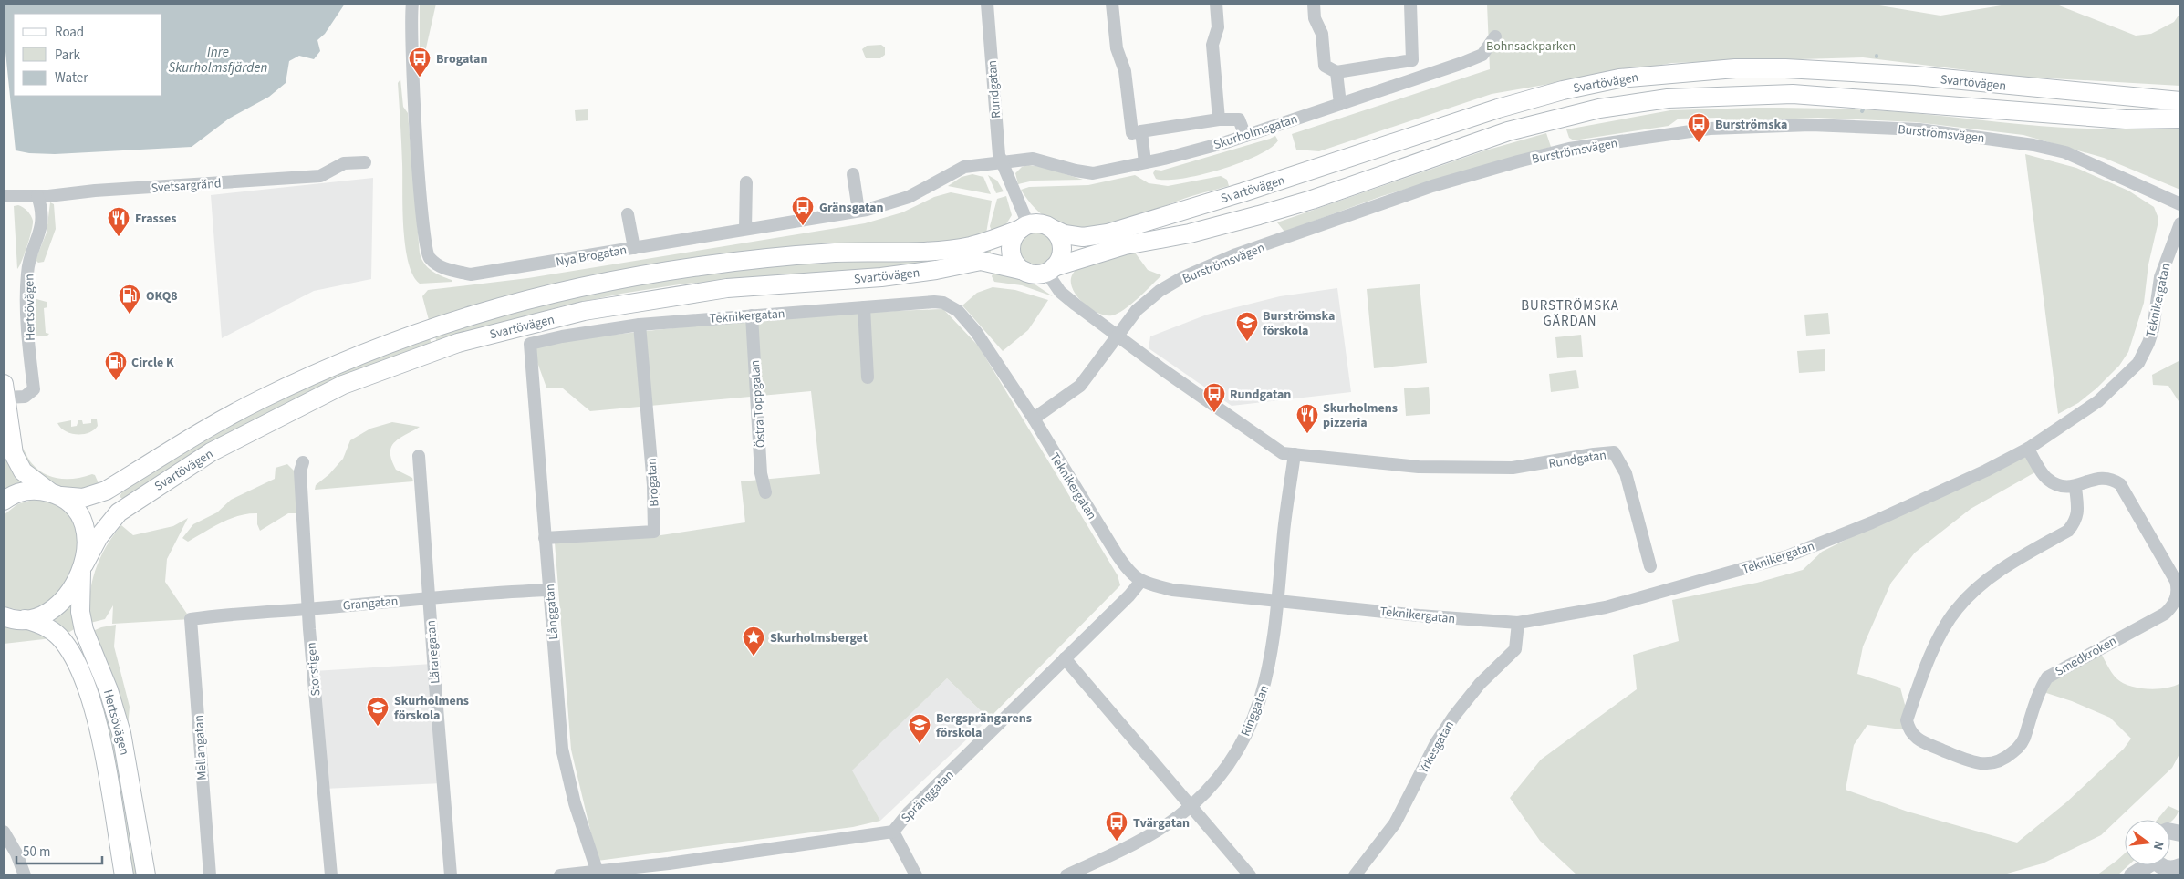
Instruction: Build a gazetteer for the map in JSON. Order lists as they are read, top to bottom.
{
  "streets": {
    "main road": ["Svartövägen", "Hertsövägen"],
    "street": [
      "Rundgatan",
      "Skurholmsgatan",
      "Burströmsvägen",
      "Svetsargränd",
      "Nya Brogatan",
      "Teknikergatan",
      "Östra Toppgatan",
      "Brogatan",
      "Grangatan",
      "Långgatan",
      "Läraregatan",
      "Smedkroken",
      "Storstigen",
      "Ringgatan",
      "Yrkesgatan",
      "Mellangatan",
      "Spränggatan"
    ]
  },
  "crossings": [
    ["Svartövägen", "Rundgatan"],
    ["Svartövägen", "Hertsövägen"],
    ["Rundgatan", "Skurholmsgatan"],
    ["Rundgatan", "Burströmsvägen"],
    ["Rundgatan", "Nya Brogatan"],
    ["Rundgatan", "Ringgatan"],
    ["Skurholmsgatan", "Nya Brogatan"],
    ["Burströmsvägen", "Teknikergatan"],
    ["Svetsargränd", "Hertsövägen"],
    ["Teknikergatan", "Östra Toppgatan"],
    ["Teknikergatan", "Brogatan"],
    ["Teknikergatan", "Långgatan"],
    ["Teknikergatan", "Ringgatan"],
    ["Teknikergatan", "Yrkesgatan"],
    ["Teknikergatan", "Spränggatan"],
    ["Brogatan", "Långgatan"],
    ["Grangatan", "Långgatan"],
    ["Grangatan", "Läraregatan"],
    ["Grangatan", "Storstigen"],
    ["Grangatan", "Mellangatan"],
    ["Långgatan", "Spränggatan"]
  ],
  "districts": ["BURSTRÖMSKA GÄRDAN"],
  "water": ["Inre Skurholmsfjärden"],
  "parks": ["Bohnsackparken"],
  "places": {
    "bus stop": [
      "Brogatan",
      "Burströmska",
      "Gränsgatan",
      "Rundgatan",
      "Tvärgatan"
    ],
    "restaurant": ["Frasses", "Skurholmens pizzeria"],
    "fuel station": ["OKQ8", "Circle K"],
    "school or university": ["Burströmska förskola", "Skurholmens förskola", "Bergsprängarens förskola"],
    "place": ["Skurholmsberget"]
  },
  "legend": ["Road", "Park", "Water"],
  "scale_bar": "50 m",
  "north": "right"
}
